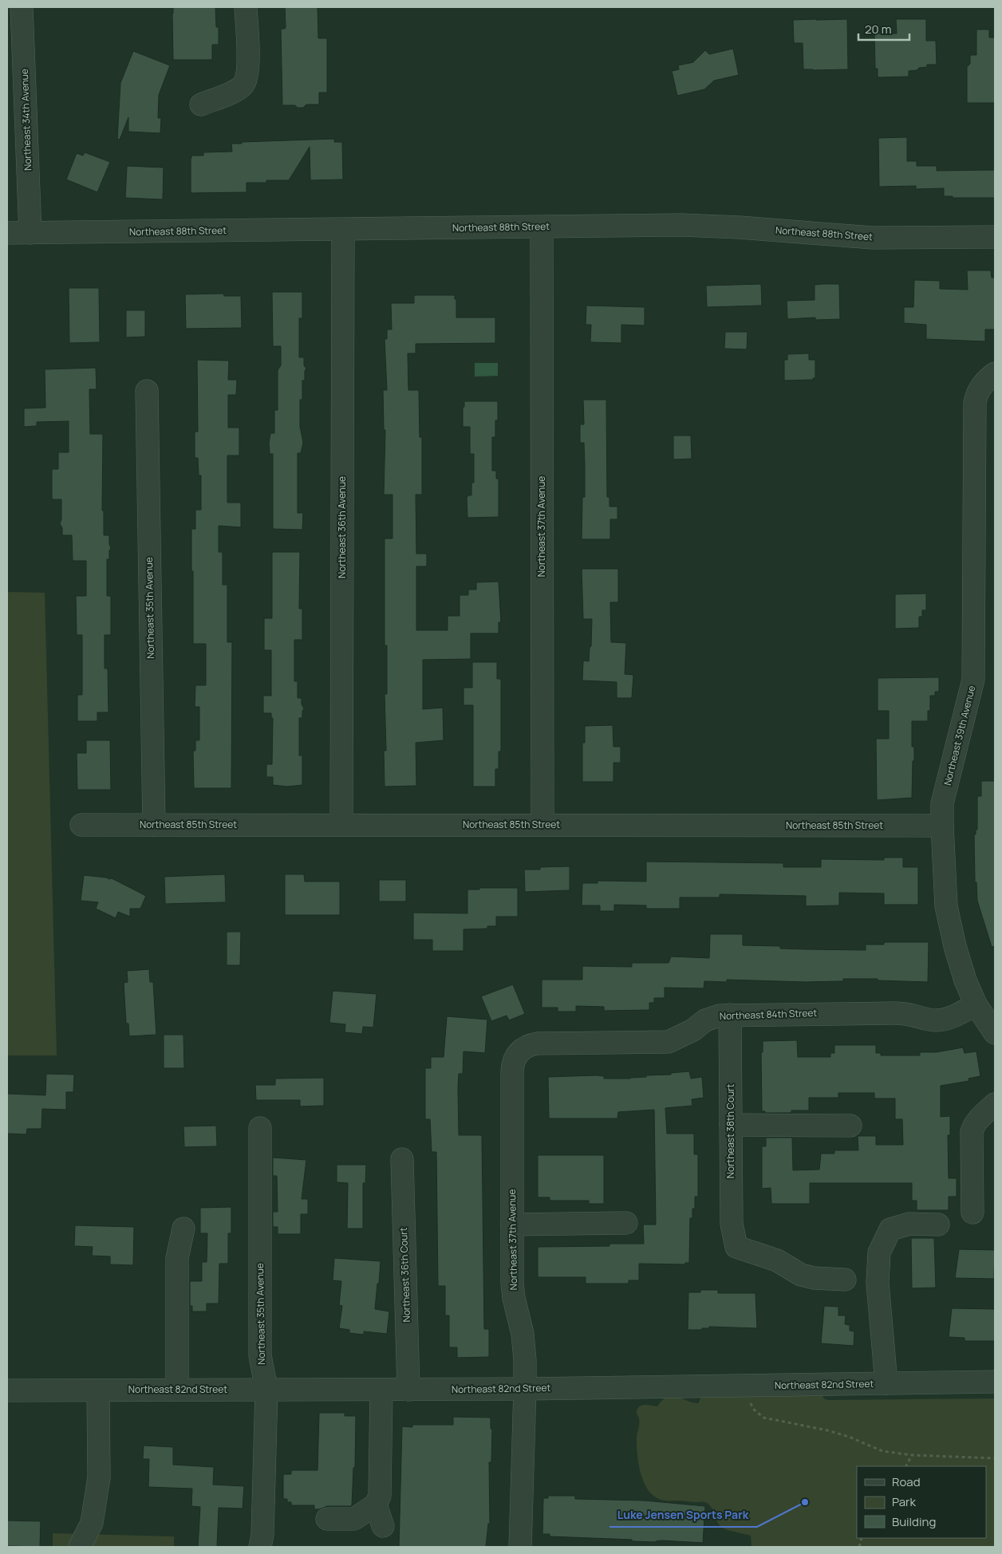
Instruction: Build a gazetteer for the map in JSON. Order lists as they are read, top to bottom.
{
  "streets": {
    "street": [
      "Northeast 34th Avenue",
      "Northeast 88th Street",
      "Northeast 37th Avenue",
      "Northeast 36th Avenue",
      "Northeast 35th Avenue",
      "Northeast 39th Avenue",
      "Northeast 85th Street",
      "Northeast 84th Street",
      "Northeast 38th Court",
      "Northeast 36th Court",
      "Northeast 82nd Street"
    ]
  },
  "crossings": [
    ["Northeast 34th Avenue", "Northeast 88th Street"],
    ["Northeast 88th Street", "Northeast 37th Avenue"],
    ["Northeast 88th Street", "Northeast 36th Avenue"],
    ["Northeast 37th Avenue", "Northeast 85th Street"],
    ["Northeast 37th Avenue", "Northeast 84th Street"],
    ["Northeast 37th Avenue", "Northeast 82nd Street"],
    ["Northeast 36th Avenue", "Northeast 85th Street"],
    ["Northeast 35th Avenue", "Northeast 85th Street"],
    ["Northeast 35th Avenue", "Northeast 82nd Street"],
    ["Northeast 39th Avenue", "Northeast 85th Street"],
    ["Northeast 39th Avenue", "Northeast 84th Street"],
    ["Northeast 84th Street", "Northeast 38th Court"],
    ["Northeast 36th Court", "Northeast 82nd Street"]
  ],
  "places": ["Luke Jensen Sports Park"],
  "legend": ["Road", "Park", "Building"],
  "scale_bar": "20 m"
}
